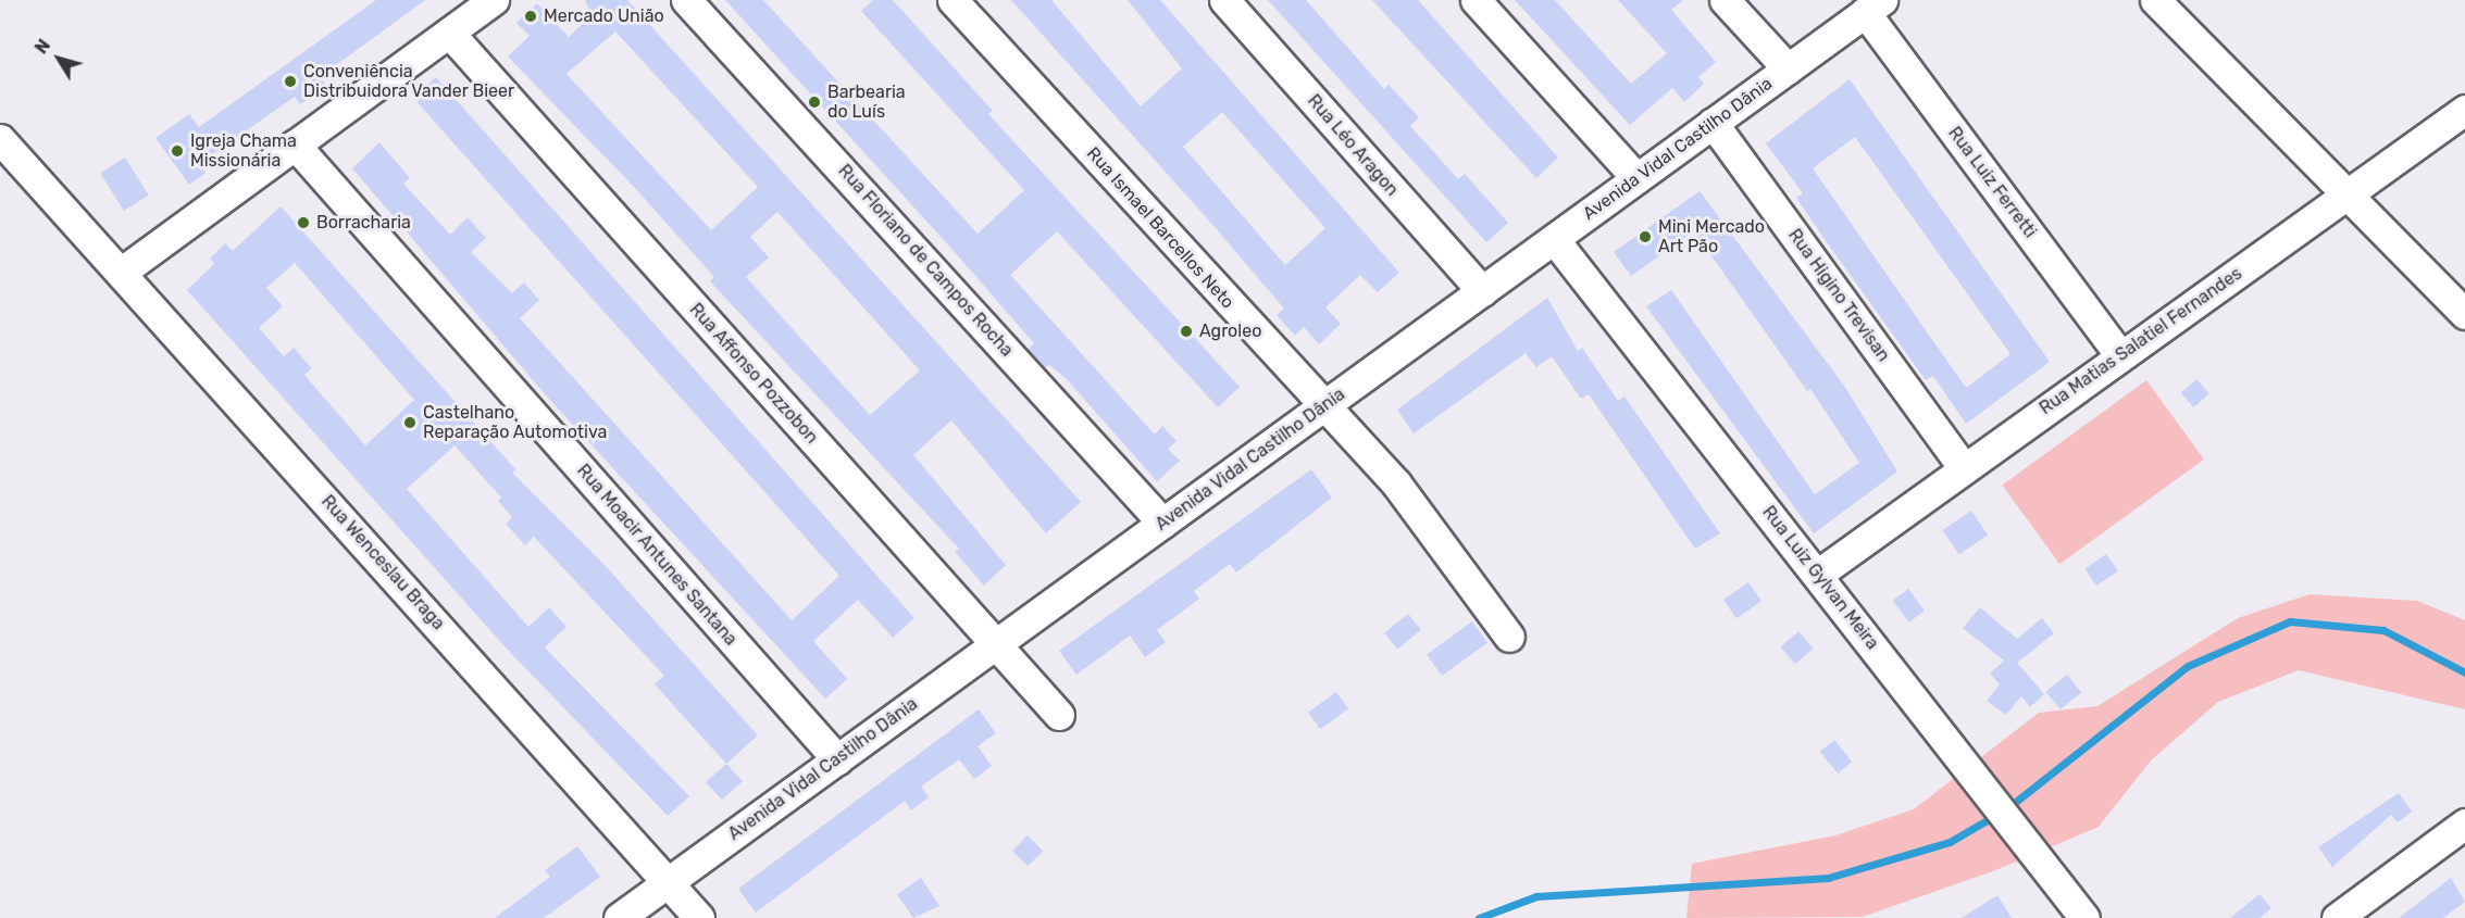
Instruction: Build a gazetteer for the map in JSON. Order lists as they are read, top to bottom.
{
  "streets": {
    "street": [
      "Rua Léo Aragon",
      "Avenida Vidal Castilho Dânia",
      "Rua Luiz Ferretti",
      "Rua Ismael Barcellos Neto",
      "Rua Floriano de Campos Rocha",
      "Rua Higino Trevisan",
      "Rua Matias Salatiel Fernandes",
      "Rua Affonso Pozzobon",
      "Rua Moacir Antunes Santana",
      "Rua Wenceslau Braga",
      "Rua Luiz Gylvan Meira"
    ]
  },
  "crossings": [
    ["Rua Léo Aragon", "Avenida Vidal Castilho Dânia"],
    ["Avenida Vidal Castilho Dânia", "Rua Luiz Ferretti"],
    ["Avenida Vidal Castilho Dânia", "Rua Ismael Barcellos Neto"],
    ["Avenida Vidal Castilho Dânia", "Rua Floriano de Campos Rocha"],
    ["Avenida Vidal Castilho Dânia", "Rua Higino Trevisan"],
    ["Avenida Vidal Castilho Dânia", "Rua Affonso Pozzobon"],
    ["Avenida Vidal Castilho Dânia", "Rua Moacir Antunes Santana"],
    ["Avenida Vidal Castilho Dânia", "Rua Wenceslau Braga"],
    ["Avenida Vidal Castilho Dânia", "Rua Luiz Gylvan Meira"],
    ["Rua Luiz Ferretti", "Rua Matias Salatiel Fernandes"],
    ["Rua Higino Trevisan", "Rua Matias Salatiel Fernandes"],
    ["Rua Matias Salatiel Fernandes", "Rua Luiz Gylvan Meira"]
  ],
  "places": [
    "Mercado União",
    "Conveniência Distribuidora Vander Bieer",
    "Barbearia do Luís",
    "Igreja Chama Missionária",
    "Borracharia",
    "Mini Mercado Art Pão",
    "Agroleo",
    "Castelhano Reparação Automotiva"
  ],
  "north": "top left"
}
